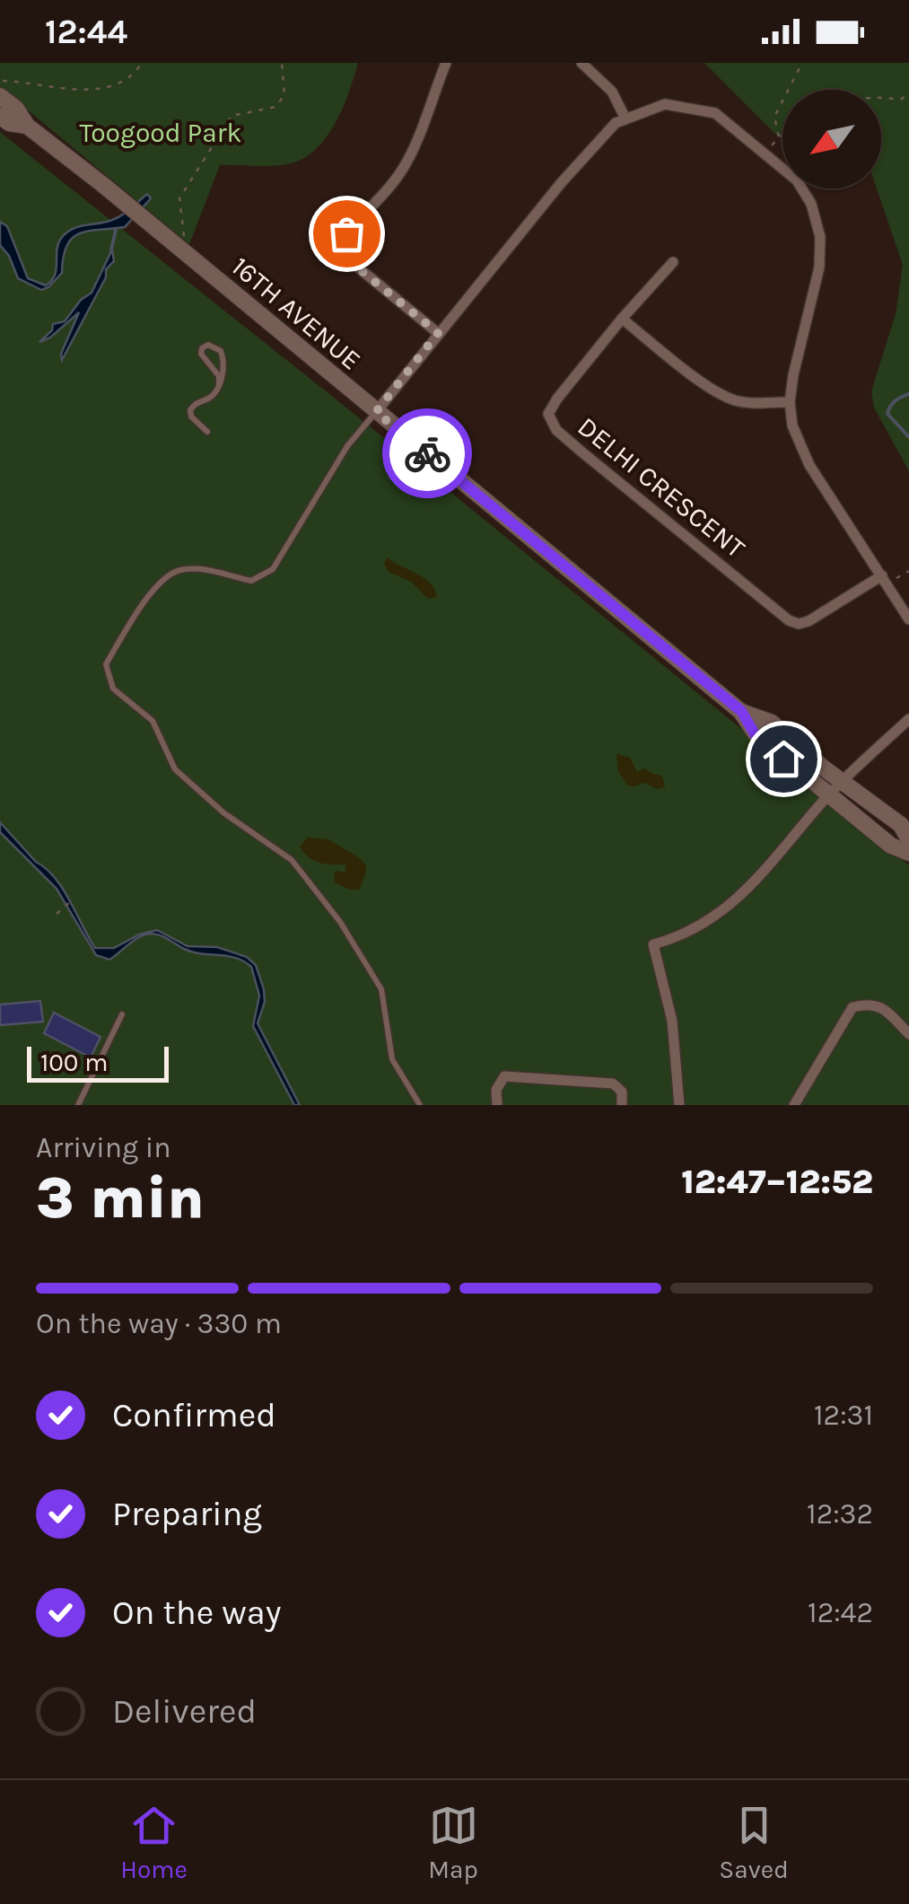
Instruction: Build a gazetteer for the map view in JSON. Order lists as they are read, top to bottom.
{
  "streets": {
    "main road": ["16TH AVENUE"],
    "street": ["DELHI CRESCENT"]
  },
  "parks": ["Toogood Park"],
  "scale_bar": "100 m",
  "north": "bottom left",
  "page": {
    "status": "12:44",
    "scale": "100 m",
    "heading": ["3 min", "Arriving in", "12:47–12:52"],
    "bar": "On the way · 330 m",
    "list": [
      ["Confirmed", "12:31"],
      ["Preparing", "12:32"],
      ["On the way", "12:42"],
      "Delivered"
    ],
    "tabs": ["Home", "Map", "Saved"]
  }
}
